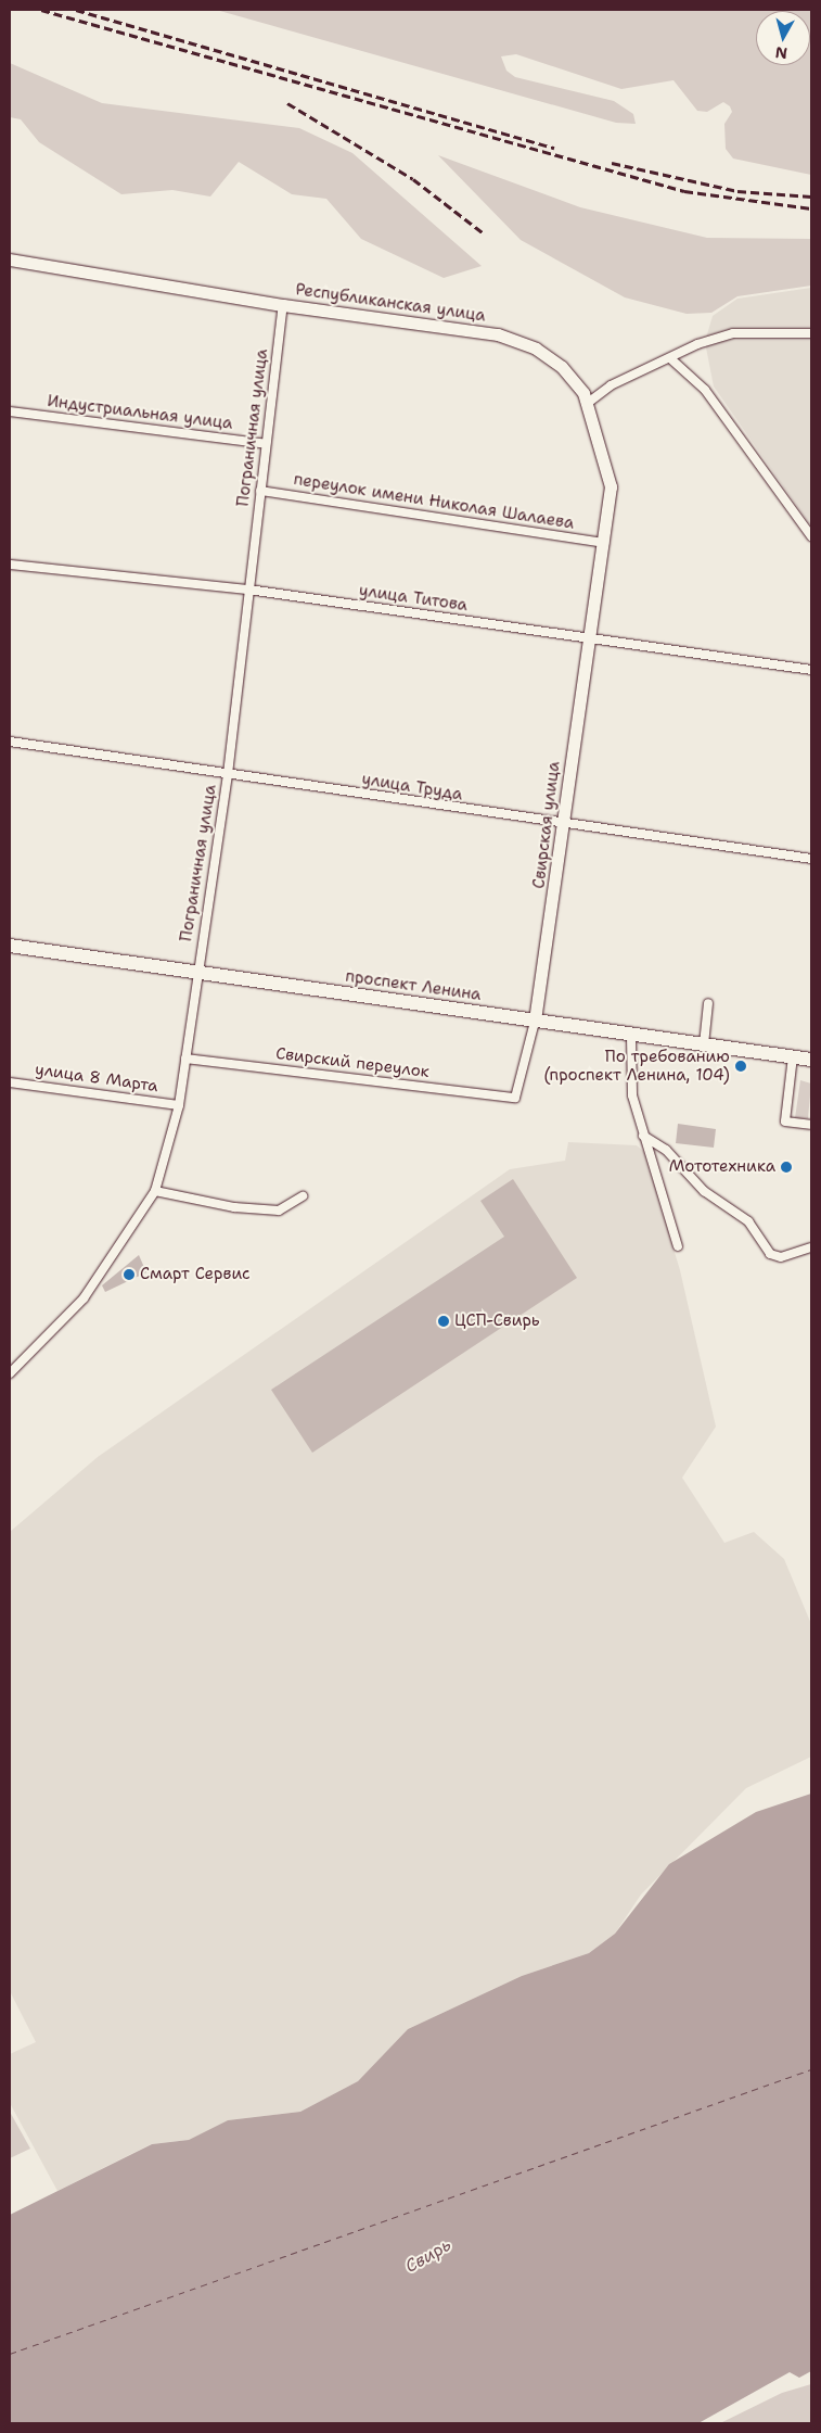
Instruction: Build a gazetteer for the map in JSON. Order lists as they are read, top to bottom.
{
  "streets": {
    "main road": ["проспект Ленина"],
    "street": [
      "Республиканская улица",
      "Индустриальная улица",
      "Пограничная улица",
      "переулок имени Николая Шалаева",
      "улица Титова",
      "улица Труда",
      "Свирская улица",
      "Свирский переулок",
      "улица 8 Марта"
    ]
  },
  "crossings": [
    ["Республиканская улица", "Пограничная улица"],
    ["Республиканская улица", "переулок имени Николая Шалаева"],
    ["Республиканская улица", "Свирская улица"],
    ["Индустриальная улица", "Пограничная улица"],
    ["Пограничная улица", "переулок имени Николая Шалаева"],
    ["Пограничная улица", "улица Титова"],
    ["Пограничная улица", "улица Труда"],
    ["Пограничная улица", "проспект Ленина"],
    ["Пограничная улица", "Свирский переулок"],
    ["Пограничная улица", "улица 8 Марта"],
    ["переулок имени Николая Шалаева", "Свирская улица"],
    ["улица Титова", "Свирская улица"],
    ["улица Труда", "Свирская улица"],
    ["Свирская улица", "проспект Ленина"],
    ["Свирская улица", "Свирский переулок"]
  ],
  "water": ["Свирь"],
  "places": [
    "По требованию (проспект Ленина, 104)",
    "Мототехника",
    "Смарт Сервис",
    "ЦСП-Свирь"
  ],
  "north": "bottom"
}
